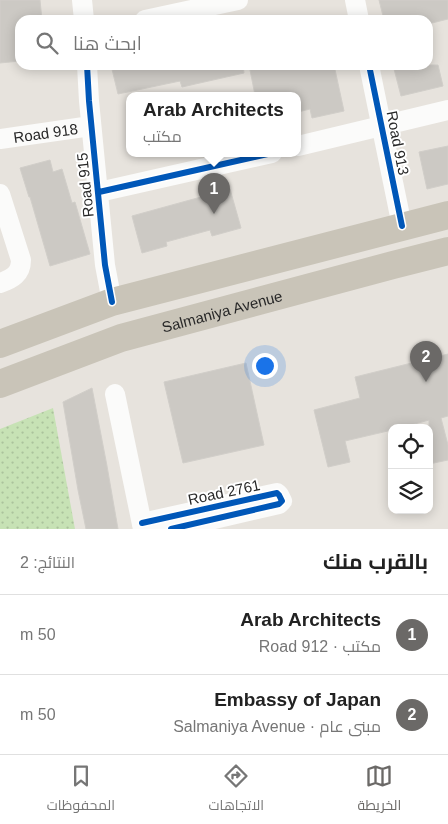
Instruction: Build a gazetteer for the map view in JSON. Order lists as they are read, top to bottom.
{
  "streets": {
    "main road": ["Salmaniya Avenue"],
    "street": [
      "Road 918",
      "Road 913",
      "Road 915",
      "Road 2761"
    ]
  },
  "crossings": [
    ["Road 918", "Road 915"]
  ],
  "page": {
    "search": "ابحث هنا",
    "popup": ["Arab Architects", "مكتب"],
    "pins": ["1", "2"],
    "heading": ["بالقرب منك", "النتائج: 2"],
    "list": [
      {
        "mark": "1",
        "name": "Arab Architects",
        "note": "مكتب · Road 912",
        "value": "50 m"
      },
      {
        "mark": "2",
        "name": "Embassy of Japan",
        "note": "مبنى عام · Salmaniya Avenue",
        "value": "50 m"
      }
    ],
    "nav": ["الخريطة", "الاتجاهات", "المحفوظات"]
  }
}
